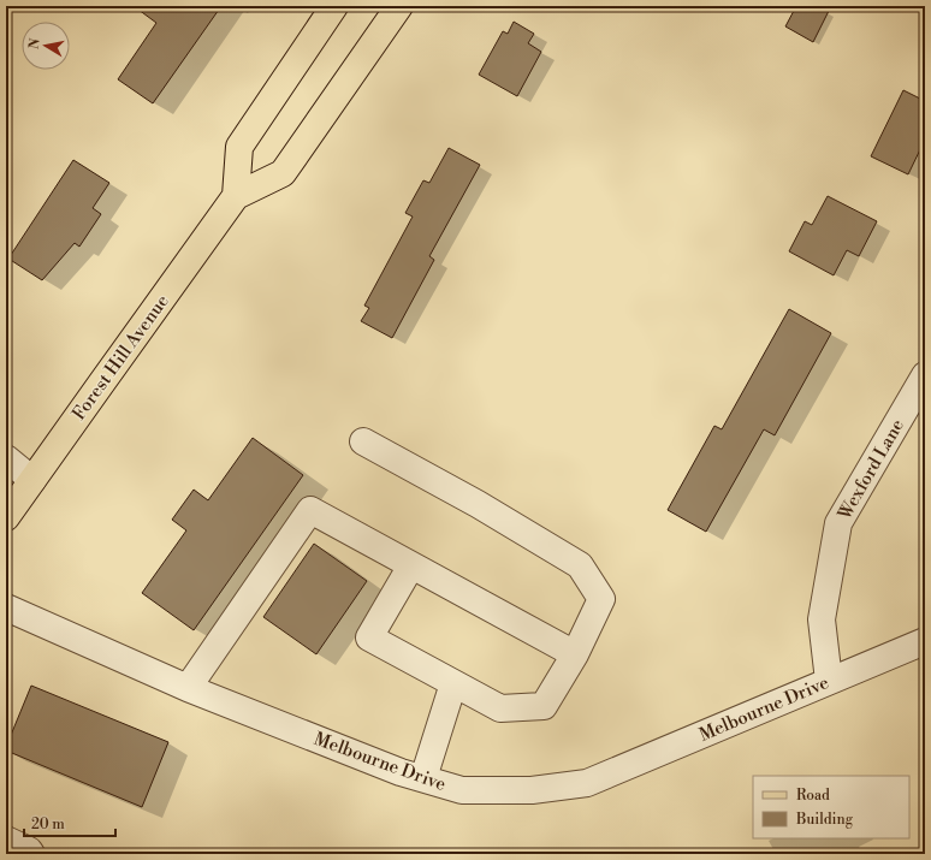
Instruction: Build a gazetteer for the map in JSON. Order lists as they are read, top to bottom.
{
  "streets": {
    "main road": ["Forest Hill Avenue"],
    "street": ["Wexford Lane", "Melbourne Drive"]
  },
  "crossings": [
    ["Wexford Lane", "Melbourne Drive"]
  ],
  "legend": ["Road", "Building"],
  "scale_bar": "20 m",
  "north": "left"
}
